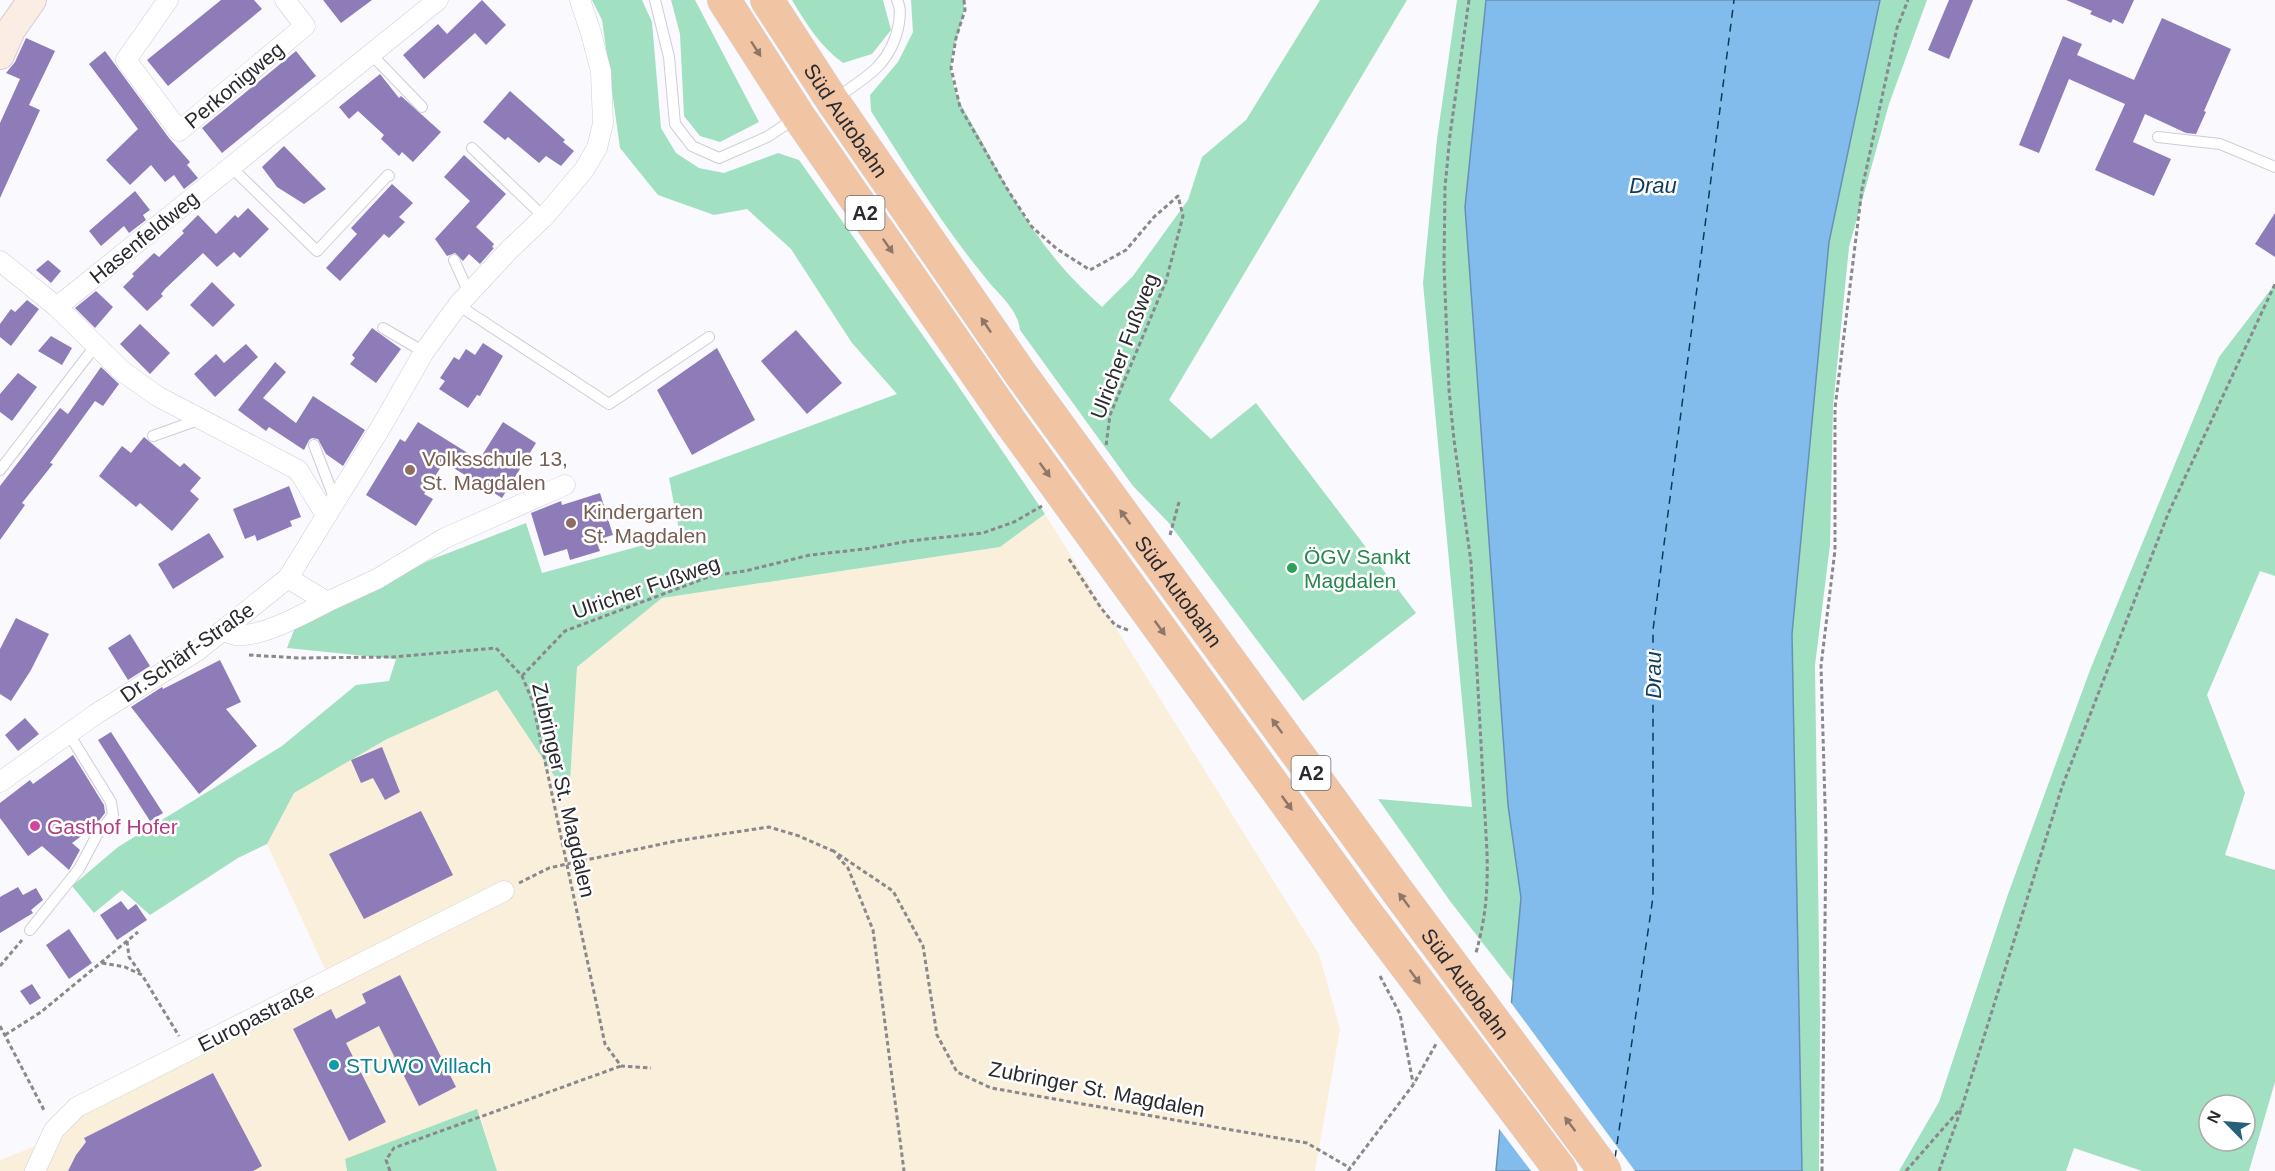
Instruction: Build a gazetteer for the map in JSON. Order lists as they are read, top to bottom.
{
  "streets": {
    "highway": ["Süd Autobahn", "A2"],
    "street": [
      "Perkonigweg",
      "Hasenfeldweg",
      "Dr.Schärf-Straße",
      "Europastraße"
    ],
    "path": ["Ulricher Fußweg", "Zubringer St. Magdalen"]
  },
  "crossings": [
    ["Ulricher Fußweg", "Zubringer St. Magdalen"],
    ["Zubringer St. Magdalen", "Europastraße"]
  ],
  "water": ["Drau"],
  "places": [
    "Volksschule 13, St. Magdalen",
    "Kindergarten St. Magdalen",
    "ÖGV Sankt Magdalen",
    "Gasthof Hofer",
    "STUWO Villach"
  ],
  "north": "top left"
}
